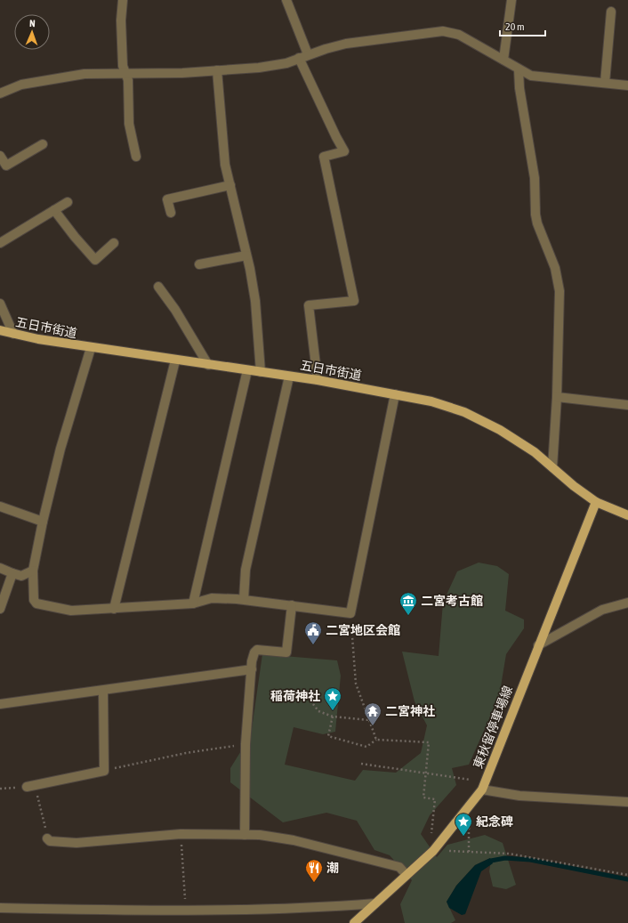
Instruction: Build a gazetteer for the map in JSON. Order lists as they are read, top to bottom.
{
  "streets": {
    "main road": ["五日市街道", "東秋留停車場線"]
  },
  "crossings": [
    ["五日市街道", "東秋留停車場線"]
  ],
  "places": {
    "museum": ["二宮考古館"],
    "public building": ["二宮地区会館"],
    "place": ["稲荷神社", "紀念碑"],
    "temple": ["二宮神社"],
    "restaurant": ["潮"]
  },
  "scale_bar": "20 m",
  "north": "top"
}
